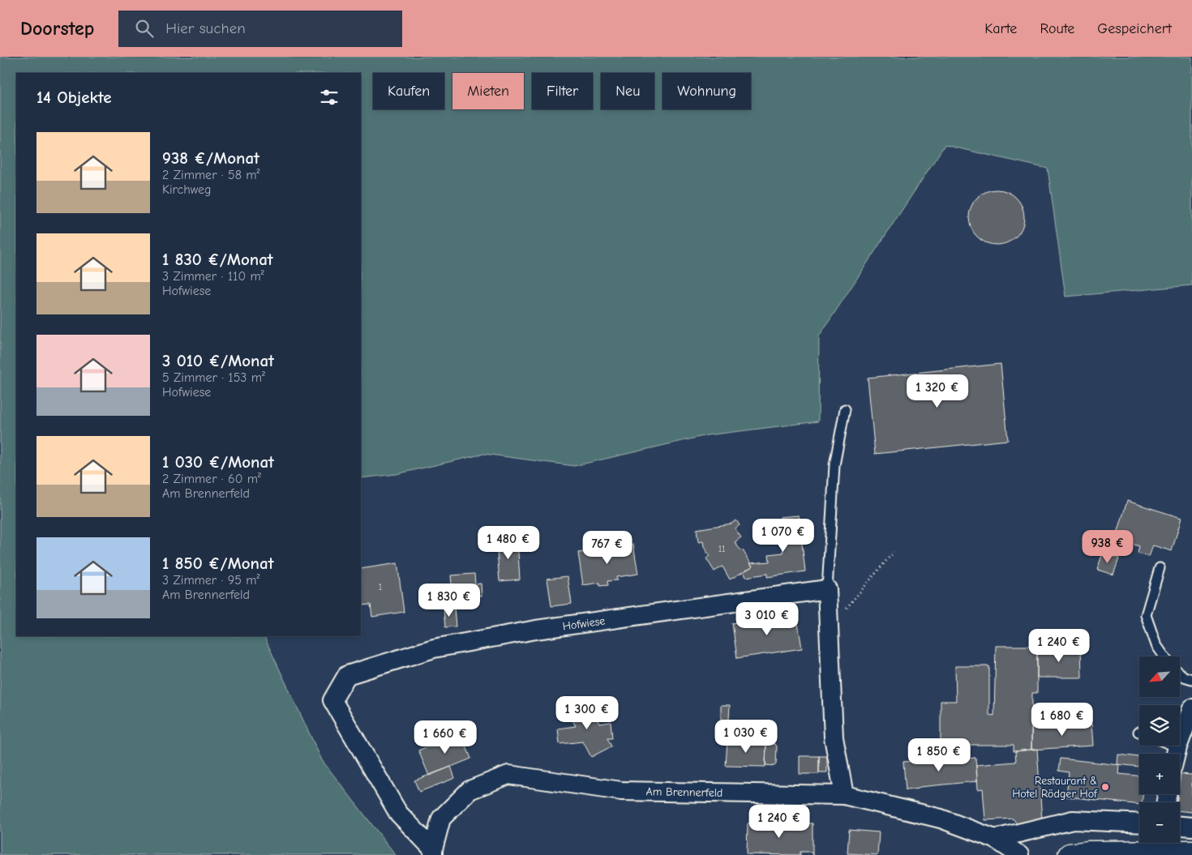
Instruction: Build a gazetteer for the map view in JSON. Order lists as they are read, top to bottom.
{
  "streets": {
    "street": ["Hofwiese", "Am Brennerfeld"]
  },
  "crossings": [
    ["Hofwiese", "Am Brennerfeld"]
  ],
  "places": ["Restaurant & Hotel Rödger Hof"],
  "house_numbers": ["11", "1"],
  "north": "bottom left",
  "page": {
    "header": "Doorstep",
    "search": "Hier suchen",
    "nav": ["Karte", "Route", "Gespeichert"],
    "chip": [
      "Kaufen",
      "Mieten",
      "Filter",
      "Neu",
      "Wohnung"
    ],
    "heading": "14 Objekte",
    "list": [
      {
        "name": "938 €/Monat",
        "note": "2 Zimmer · 58 m² · Kirchweg"
      },
      {
        "name": "1 830 €/Monat",
        "note": "3 Zimmer · 110 m² · Hofwiese"
      },
      {
        "name": "3 010 €/Monat",
        "note": "5 Zimmer · 153 m² · Hofwiese"
      },
      {
        "name": "1 030 €/Monat",
        "note": "2 Zimmer · 60 m² · Am Brennerfeld"
      },
      {
        "name": "1 850 €/Monat",
        "note": "3 Zimmer · 95 m² · Am Brennerfeld"
      }
    ],
    "price": [
      "1 320 €",
      "1 070 €",
      "1 480 €",
      "938 €",
      "767 €",
      "1 830 €",
      "3 010 €",
      "1 240 €",
      "1 300 €",
      "1 680 €",
      "1 030 €",
      "1 660 €",
      "1 850 €",
      "1 240 €"
    ],
    "map_buttons": ["+", "−"]
  }
}
